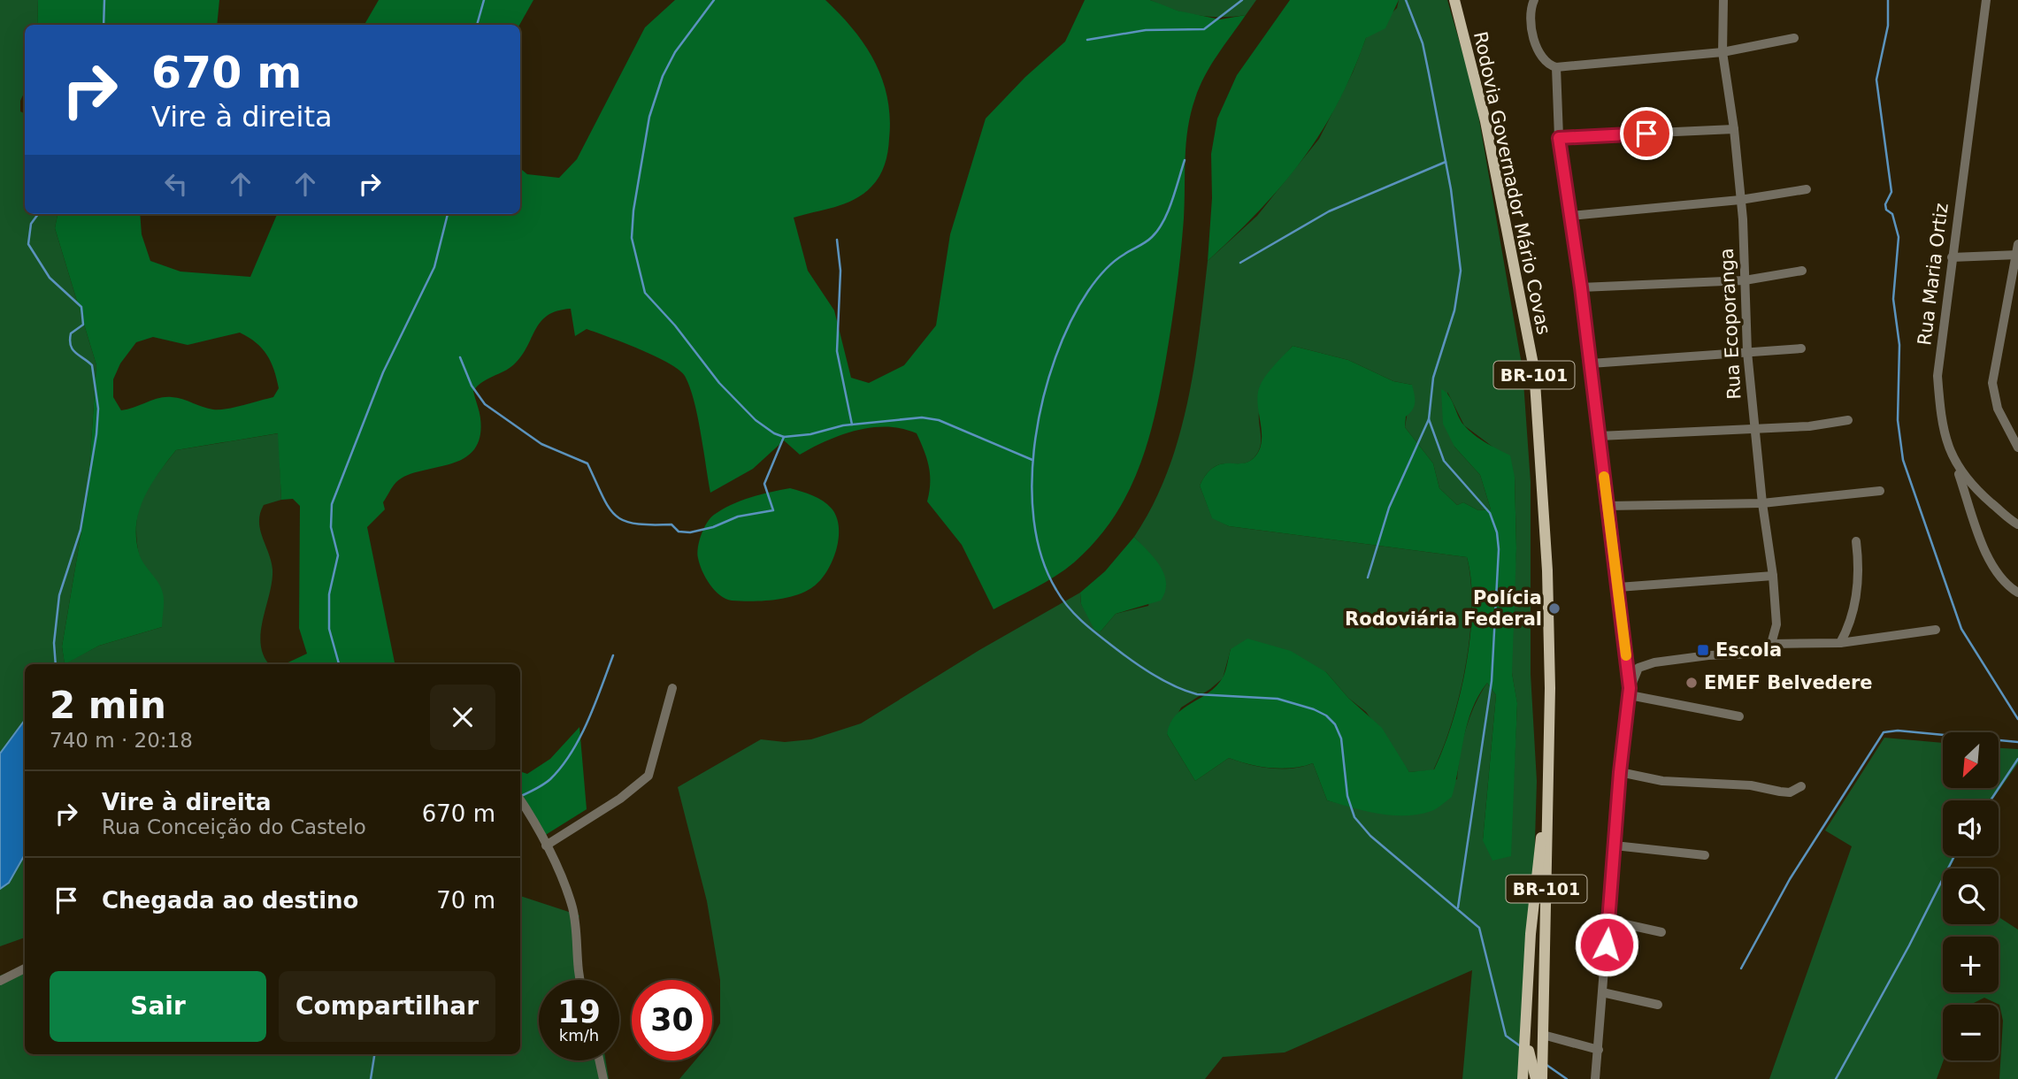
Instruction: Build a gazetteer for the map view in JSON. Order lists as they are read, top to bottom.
{
  "streets": {
    "main road": ["Rodovia Governador Mário Covas", "BR-101"],
    "street": ["Rua Maria Ortiz", "Rua Ecoporanga"]
  },
  "places": {
    "other": ["Polícia Rodoviária Federal", "EMEF Belvedere"],
    "transit": ["Escola"]
  },
  "north": "bottom left",
  "page": {
    "turn": ["670 m", "Vire à direita"],
    "heading": ["2 min", "740 m · 20:18"],
    "map_buttons": ["+", "−"],
    "list": [
      {
        "name": "Vire à direita",
        "note": "Rua Conceição do Castelo",
        "value": "670 m"
      },
      {
        "name": "Chegada ao destino",
        "value": "70 m"
      }
    ],
    "buttons": ["Sair", "Compartilhar"],
    "speed": "19 km/h",
    "limit": "30"
  }
}
